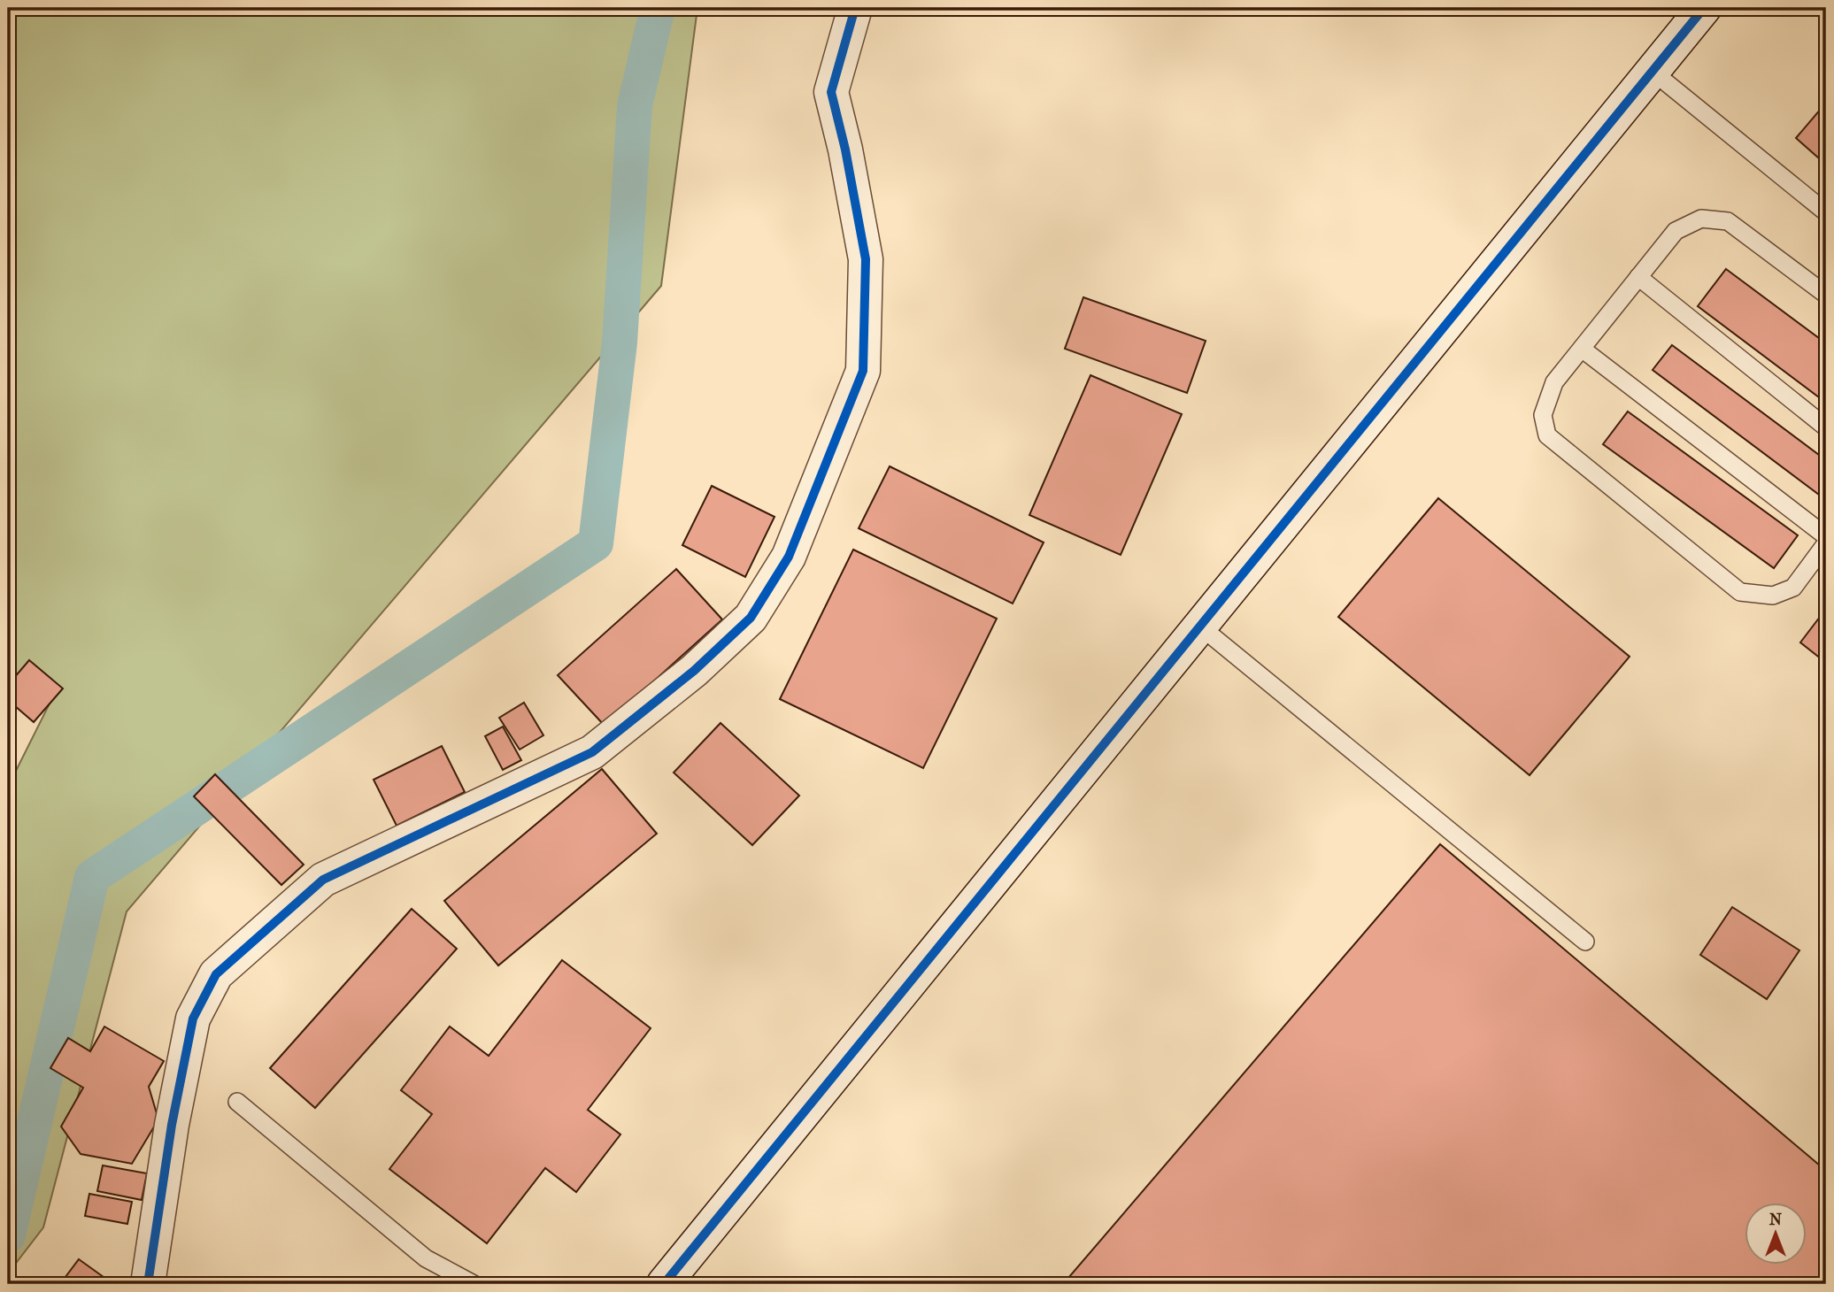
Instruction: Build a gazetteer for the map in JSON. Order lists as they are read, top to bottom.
{
  "north": "top"
}
